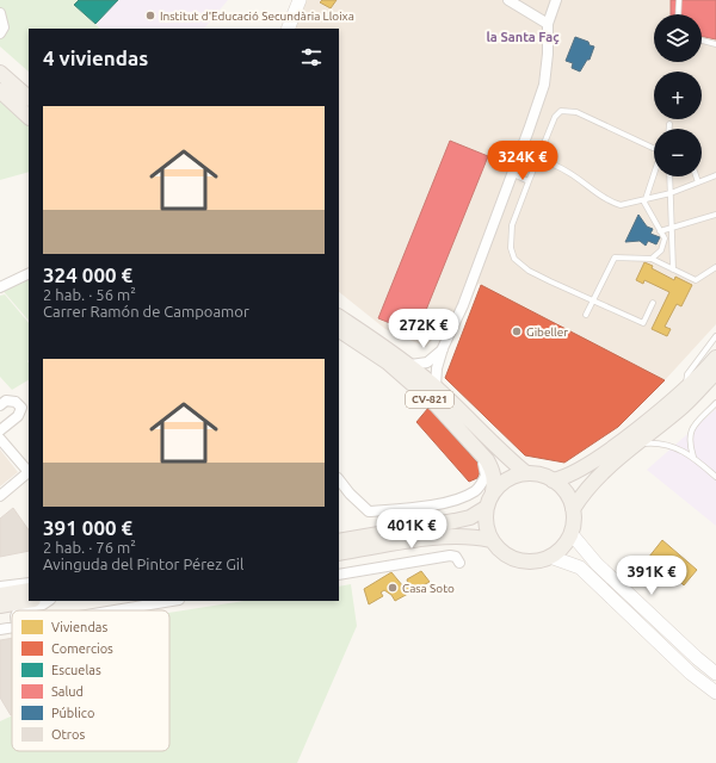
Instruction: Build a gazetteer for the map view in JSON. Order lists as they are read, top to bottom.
{
  "streets": {
    "main road": ["CV-821"]
  },
  "districts": ["la Santa Faç"],
  "places": ["Institut d'Educació Secundària Lloixa", "Gibeller", "Casa Soto"],
  "legend": [
    "Viviendas",
    "Comercios",
    "Escuelas",
    "Salud",
    "Público",
    "Otros"
  ],
  "page": {
    "map_buttons": ["+", "−"],
    "heading": "4 viviendas",
    "list": [
      {
        "name": "324 000 €",
        "note": "2 hab. · 56 m² · Carrer Ramón de Campoamor"
      },
      {
        "name": "391 000 €",
        "note": "2 hab. · 76 m² · Avinguda del Pintor Pérez Gil"
      }
    ],
    "price": [
      "324K €",
      "272K €",
      "401K €",
      "391K €"
    ]
  }
}
